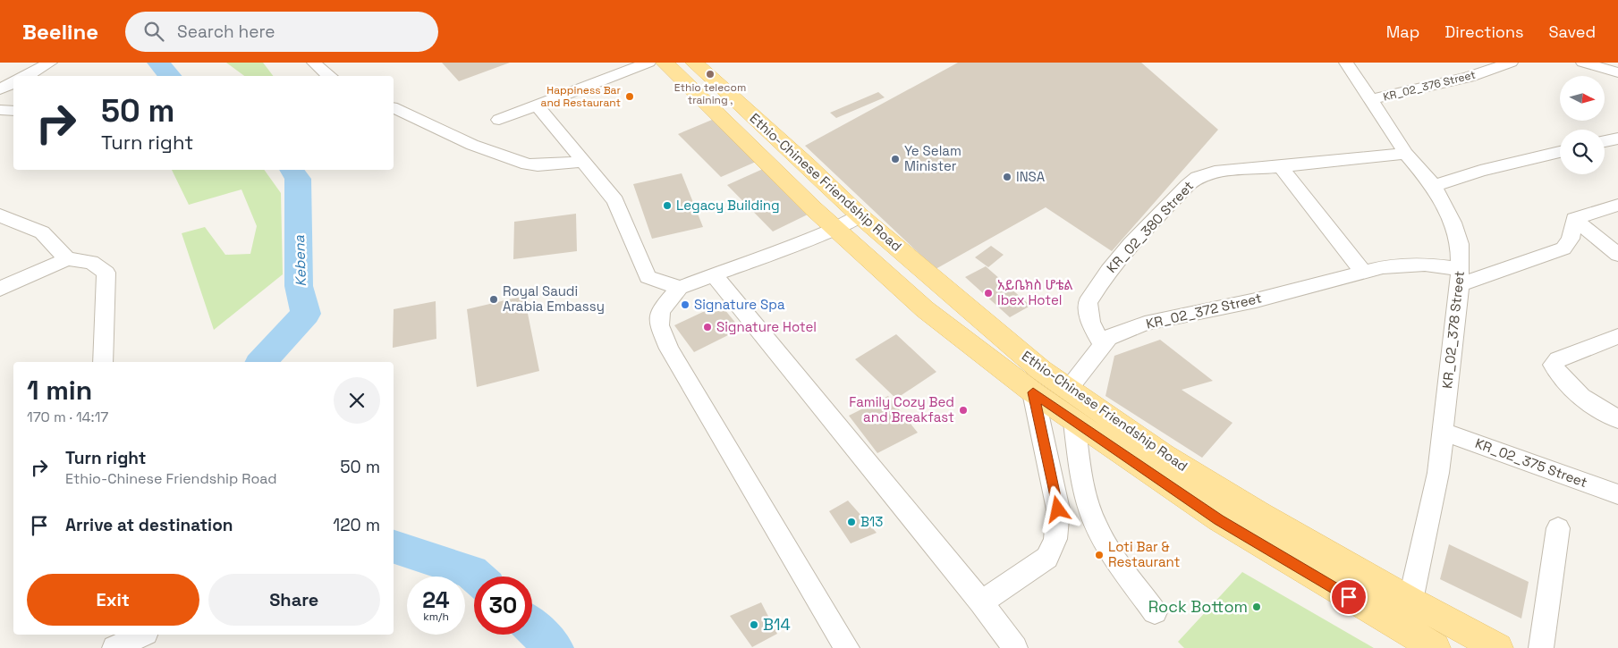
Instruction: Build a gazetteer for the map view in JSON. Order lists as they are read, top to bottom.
{
  "streets": {
    "main road": ["Ethio-Chinese Friendship Road"],
    "street": [
      "KR_02_376 Street",
      "KR_02_380 Street",
      "KR_02_372 Street",
      "KR_02_378 Street",
      "KR_02_375 Street"
    ]
  },
  "crossings": [
    ["KR_02_376 Street", "KR_02_378 Street"],
    ["Ethio-Chinese Friendship Road", "KR_02_372 Street"],
    ["Ethio-Chinese Friendship Road", "KR_02_378 Street"],
    ["KR_02_380 Street", "KR_02_372 Street"],
    ["KR_02_380 Street", "KR_02_378 Street"],
    ["KR_02_372 Street", "KR_02_378 Street"],
    ["KR_02_378 Street", "KR_02_375 Street"]
  ],
  "water": ["Kebena"],
  "places": [
    "Ethio telecom training ,",
    "Happiness Bar and Restaurant",
    "Ye Selam Minister",
    "INSA",
    "Legacy Building",
    "አይቤክስ ሆቴል Ibex Hotel",
    "Royal Saudi Arabia Embassy",
    "Signature Spa",
    "Signature Hotel",
    "Family Cozy Bed and Breakfast",
    "B13",
    "Loti Bar & Restaurant",
    "Rock Bottom",
    "B14"
  ],
  "north": "right",
  "page": {
    "header": "Beeline",
    "search": "Search here",
    "nav": ["Map", "Directions", "Saved"],
    "turn": ["50 m", "Turn right"],
    "heading": ["1 min", "170 m · 14:17"],
    "list": [
      {
        "name": "Turn right",
        "note": "Ethio-Chinese Friendship Road",
        "value": "50 m"
      },
      {
        "name": "Arrive at destination",
        "value": "120 m"
      }
    ],
    "buttons": ["Exit", "Share"],
    "speed": "24 km/h",
    "limit": "30"
  }
}
